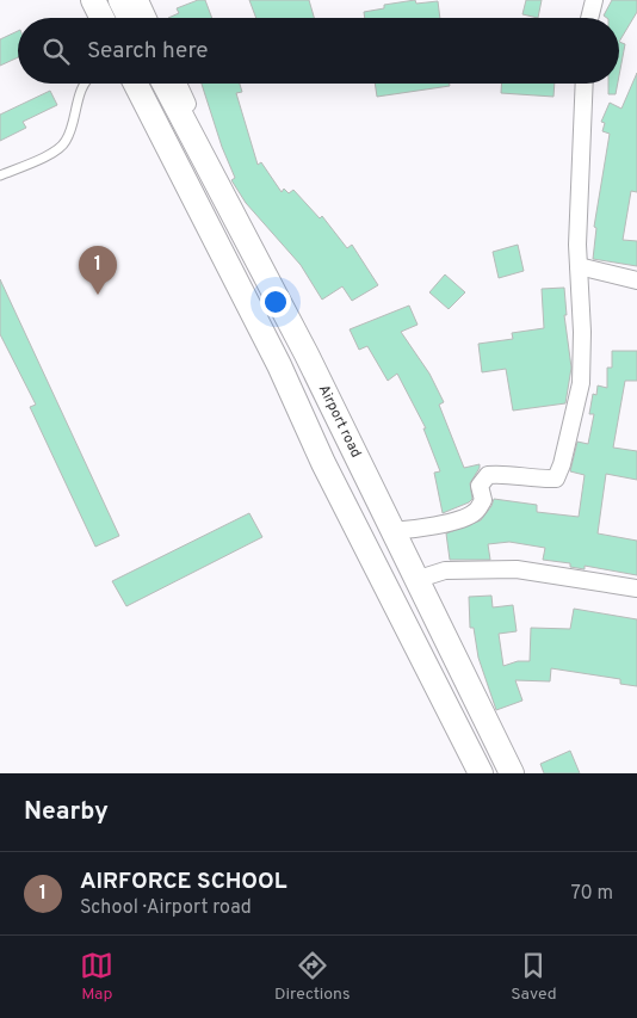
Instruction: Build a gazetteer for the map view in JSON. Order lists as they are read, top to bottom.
{
  "streets": {
    "main road": ["Airport road"]
  },
  "page": {
    "search": "Search here",
    "pins": "1",
    "heading": "Nearby",
    "list": [
      {
        "mark": "1",
        "name": "AIRFORCE SCHOOL",
        "note": "School · Airport road",
        "value": "70 m"
      }
    ],
    "nav": ["Map", "Directions", "Saved"]
  }
}
